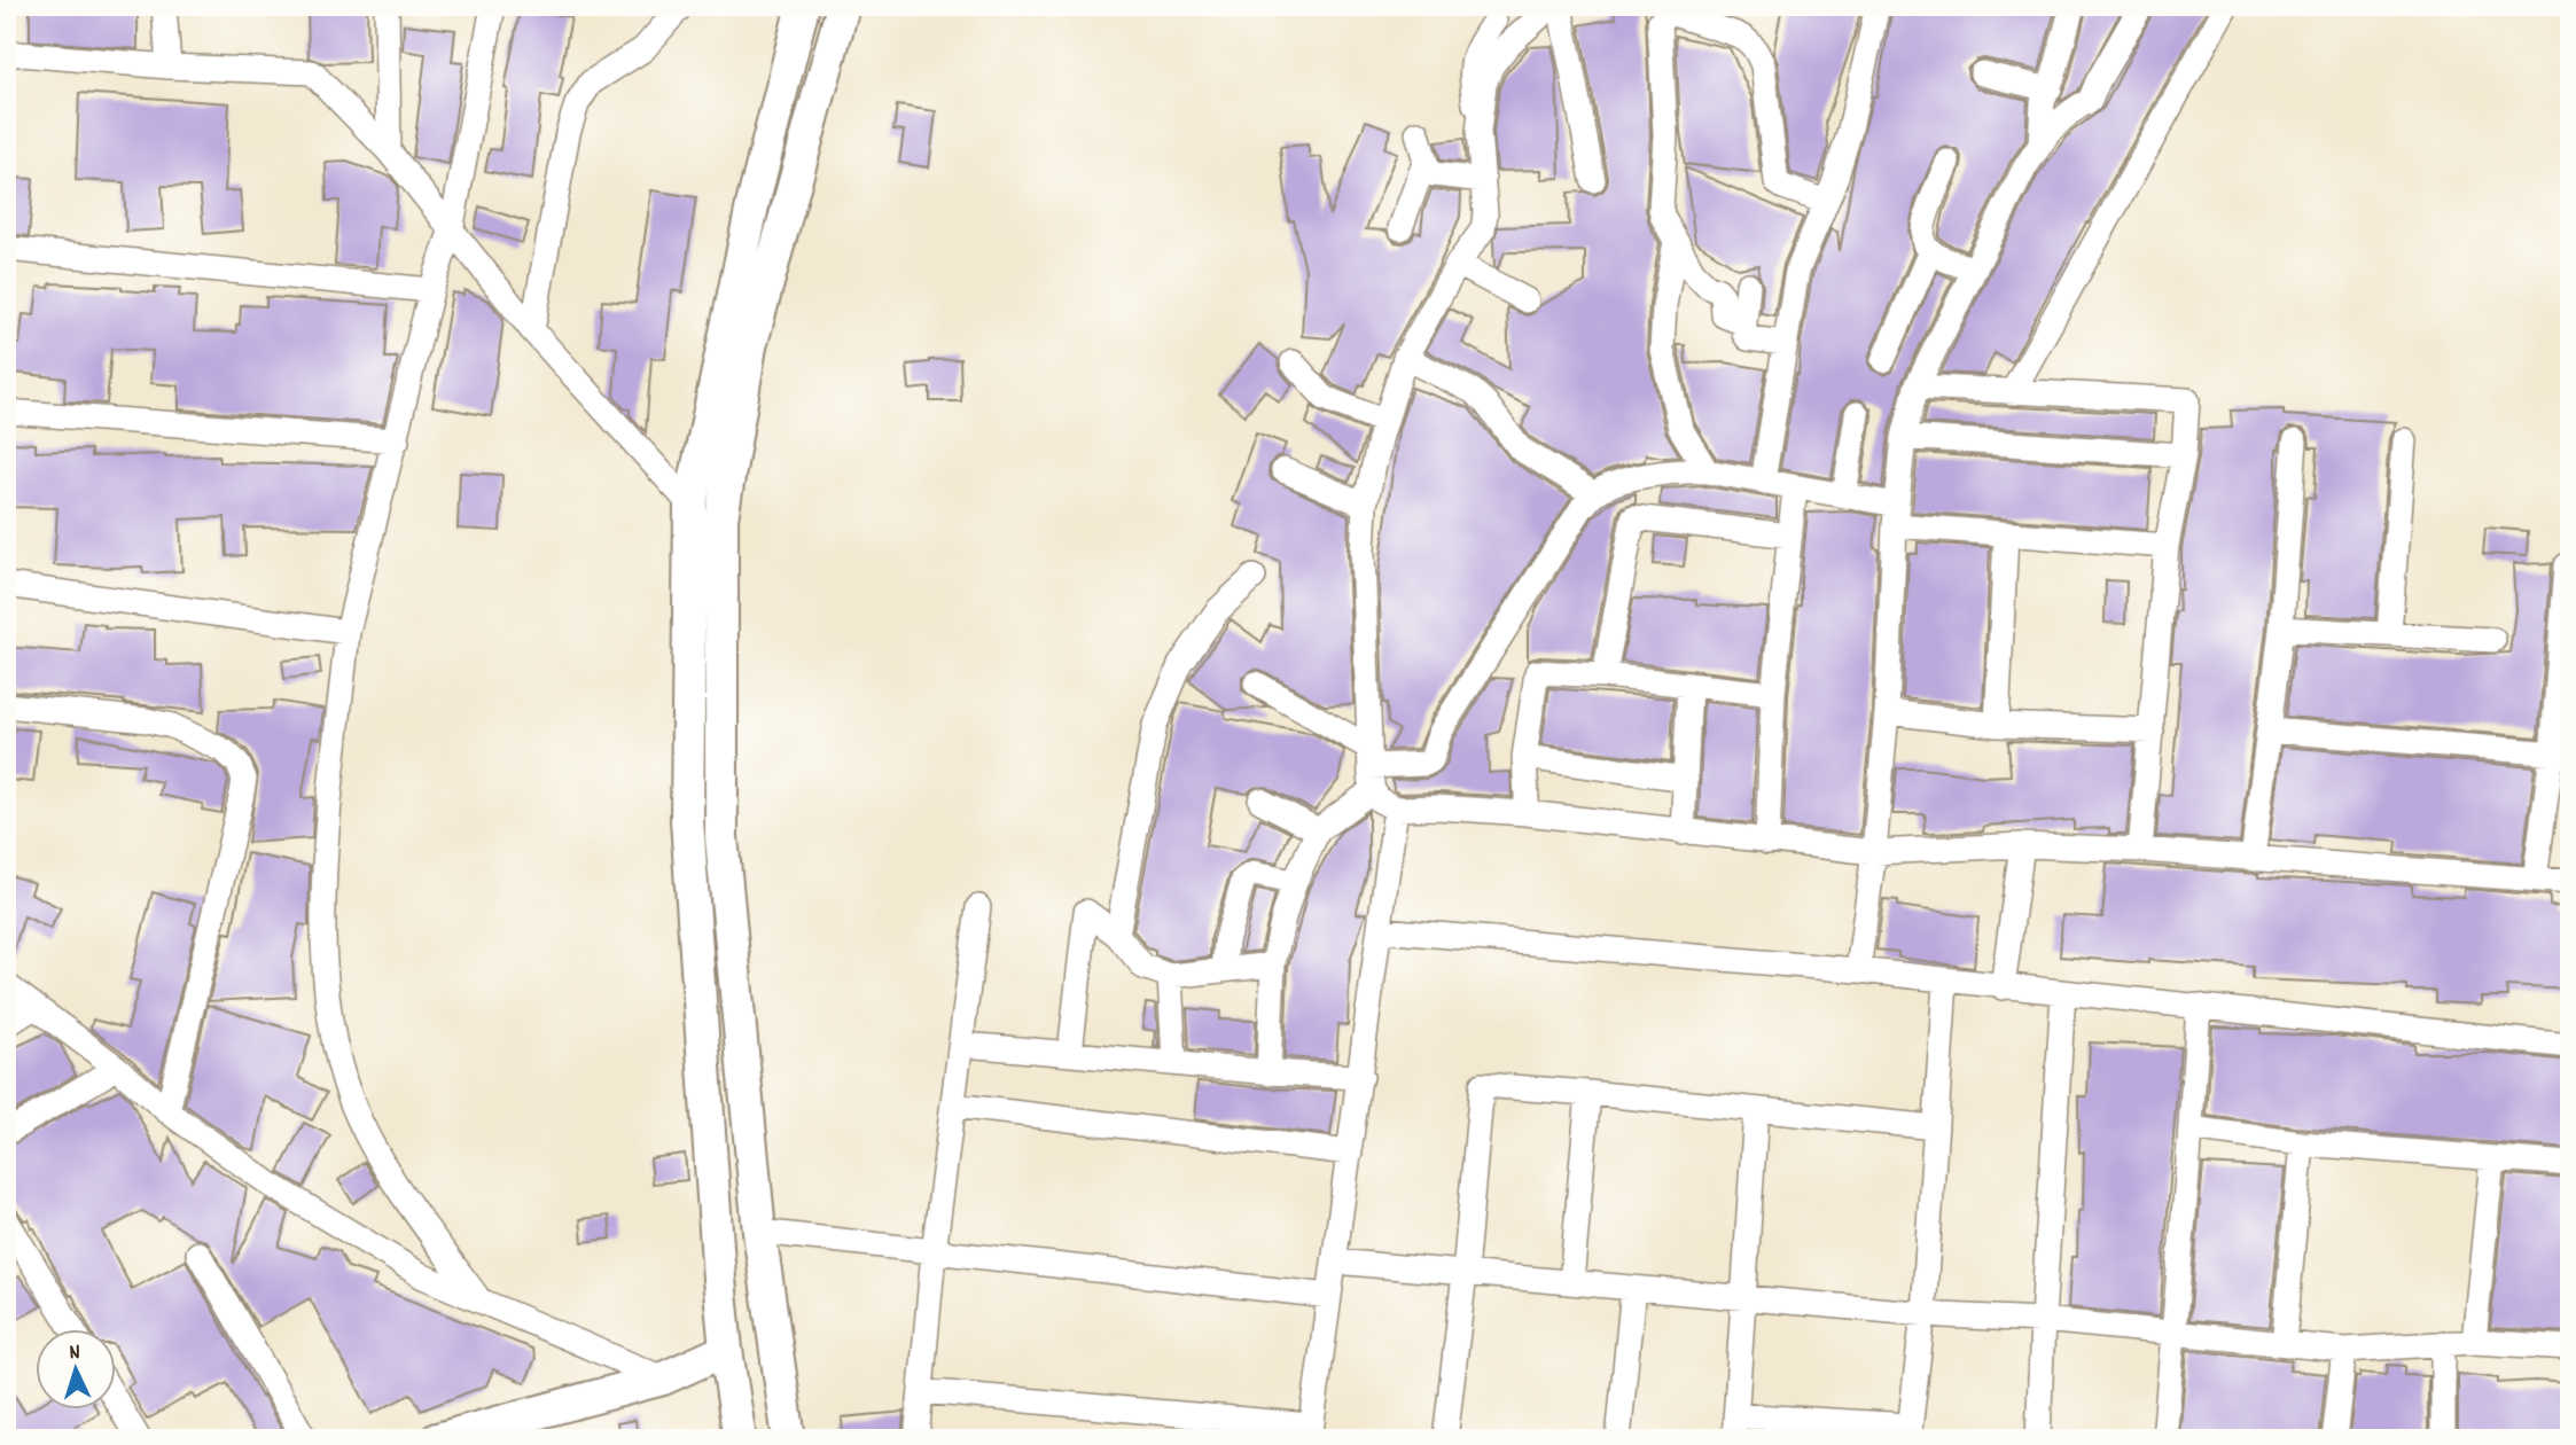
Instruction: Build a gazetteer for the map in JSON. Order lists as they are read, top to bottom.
{
  "north": "top"
}
